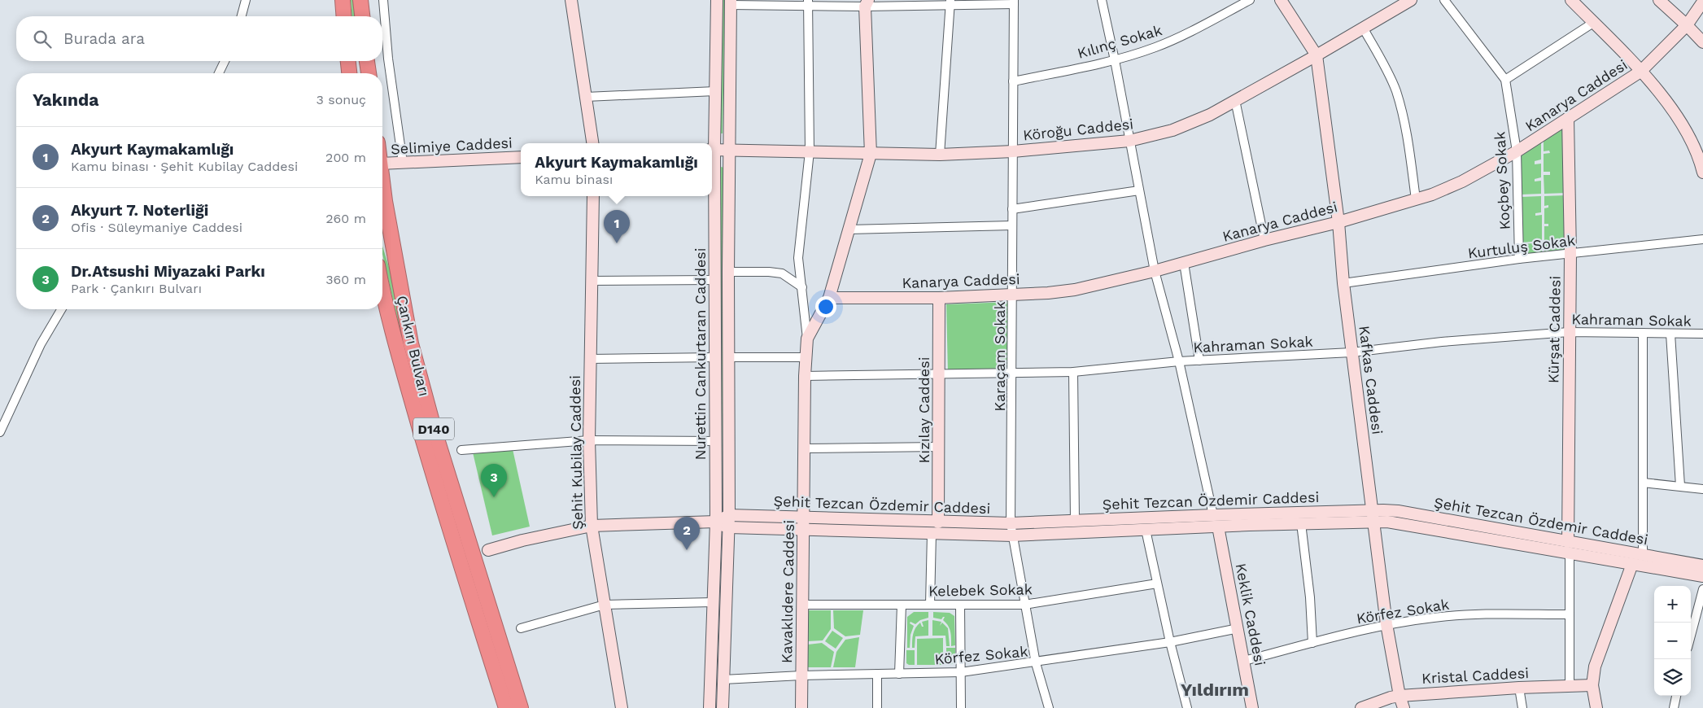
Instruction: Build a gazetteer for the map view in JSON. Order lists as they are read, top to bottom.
{
  "streets": {
    "highway": ["Çankırı Bulvarı", "D140"],
    "street": [
      "Kılınç Sokak",
      "Kanarya Caddesi",
      "Köroğu Caddesi",
      "Selimiye Caddesi",
      "Koçbey Sokak",
      "Kurtuluş Sokak",
      "Kahraman Sokak",
      "Kürşat Caddesi",
      "Nurettin Cankurtaran Caddesi",
      "Karaçam Sokak",
      "Kafkas Caddesi",
      "Kızılay Caddesi",
      "Şehit Kubilay Caddesi",
      "Şehit Tezcan Özdemir Caddesi",
      "Kelebek Sokak",
      "Kavaklıdere Caddesi",
      "Körfez Sokak",
      "Keklik Caddesi",
      "Kristal Caddesi"
    ]
  },
  "crossings": [
    ["Kılınç Sokak", "Karaçam Sokak"],
    ["Kanarya Caddesi", "Koçbey Sokak"],
    ["Kanarya Caddesi", "Kürşat Caddesi"],
    ["Kanarya Caddesi", "Karaçam Sokak"],
    ["Kanarya Caddesi", "Kafkas Caddesi"],
    ["Kanarya Caddesi", "Kızılay Caddesi"],
    ["Kanarya Caddesi", "Kavaklıdere Caddesi"],
    ["Köroğu Caddesi", "Nurettin Cankurtaran Caddesi"],
    ["Köroğu Caddesi", "Karaçam Sokak"],
    ["Köroğu Caddesi", "Kafkas Caddesi"],
    ["Köroğu Caddesi", "Kavaklıdere Caddesi"],
    ["Koçbey Sokak", "Kurtuluş Sokak"],
    ["Kurtuluş Sokak", "Kürşat Caddesi"],
    ["Kurtuluş Sokak", "Kafkas Caddesi"],
    ["Kahraman Sokak", "Kürşat Caddesi"],
    ["Kahraman Sokak", "Karaçam Sokak"],
    ["Kahraman Sokak", "Kafkas Caddesi"],
    ["Kahraman Sokak", "Kızılay Caddesi"],
    ["Kahraman Sokak", "Kavaklıdere Caddesi"],
    ["Kürşat Caddesi", "Şehit Tezcan Özdemir Caddesi"],
    ["Nurettin Cankurtaran Caddesi", "Şehit Tezcan Özdemir Caddesi"],
    ["Nurettin Cankurtaran Caddesi", "Körfez Sokak"],
    ["Karaçam Sokak", "Şehit Tezcan Özdemir Caddesi"],
    ["Karaçam Sokak", "Kelebek Sokak"],
    ["Karaçam Sokak", "Körfez Sokak"],
    ["Kafkas Caddesi", "Şehit Tezcan Özdemir Caddesi"],
    ["Kafkas Caddesi", "Körfez Sokak"],
    ["Kafkas Caddesi", "Kristal Caddesi"],
    ["Kızılay Caddesi", "Şehit Tezcan Özdemir Caddesi"],
    ["Şehit Tezcan Özdemir Caddesi", "Kavaklıdere Caddesi"],
    ["Şehit Tezcan Özdemir Caddesi", "Keklik Caddesi"],
    ["Kelebek Sokak", "Kavaklıdere Caddesi"],
    ["Kavaklıdere Caddesi", "Körfez Sokak"],
    ["Körfez Sokak", "Keklik Caddesi"]
  ],
  "districts": ["Yıldırım"],
  "page": {
    "search": "Burada ara",
    "heading": ["Yakında", "3 sonuç"],
    "list": [
      {
        "mark": "1",
        "name": "Akyurt Kaymakamlığı",
        "note": "Kamu binası · Şehit Kubilay Caddesi",
        "value": "200 m"
      },
      {
        "mark": "2",
        "name": "Akyurt 7. Noterliği",
        "note": "Ofis · Süleymaniye Caddesi",
        "value": "260 m"
      },
      {
        "mark": "3",
        "name": "Dr.Atsushi Miyazaki Parkı",
        "note": "Park · Çankırı Bulvarı",
        "value": "360 m"
      }
    ],
    "popup": ["Akyurt Kaymakamlığı", "Kamu binası"],
    "pins": ["1", "3", "2"],
    "map_buttons": ["+", "−"]
  }
}
